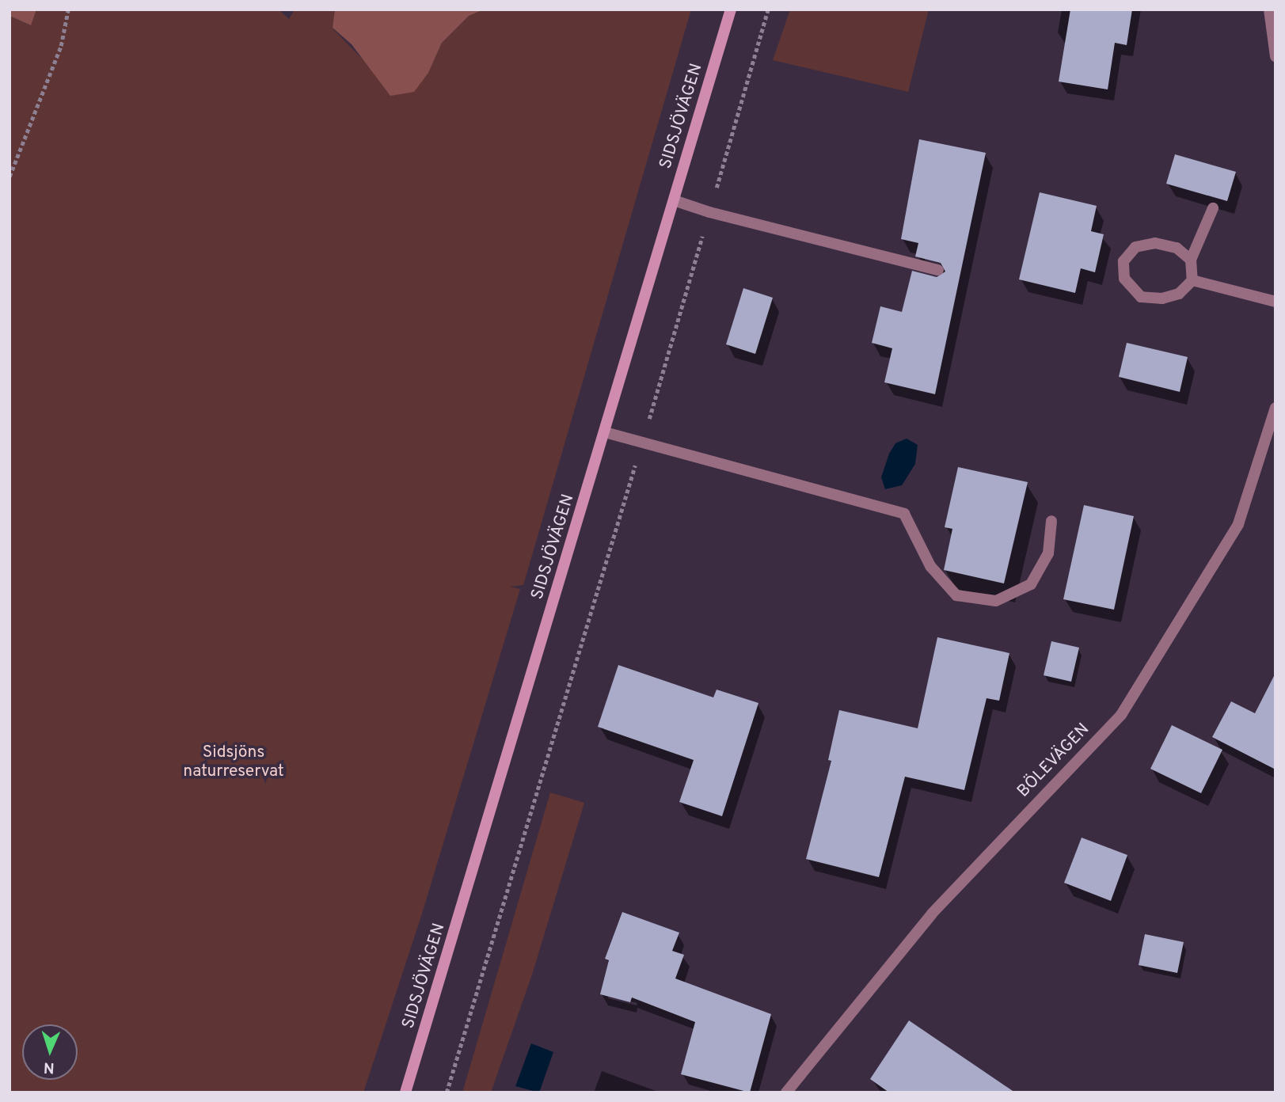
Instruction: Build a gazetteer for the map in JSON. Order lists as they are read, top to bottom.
{
  "streets": {
    "main road": ["SIDSJÖVÄGEN"],
    "street": ["BÖLEVÄGEN"]
  },
  "parks": ["Sidsjöns naturreservat"],
  "north": "bottom"
}
